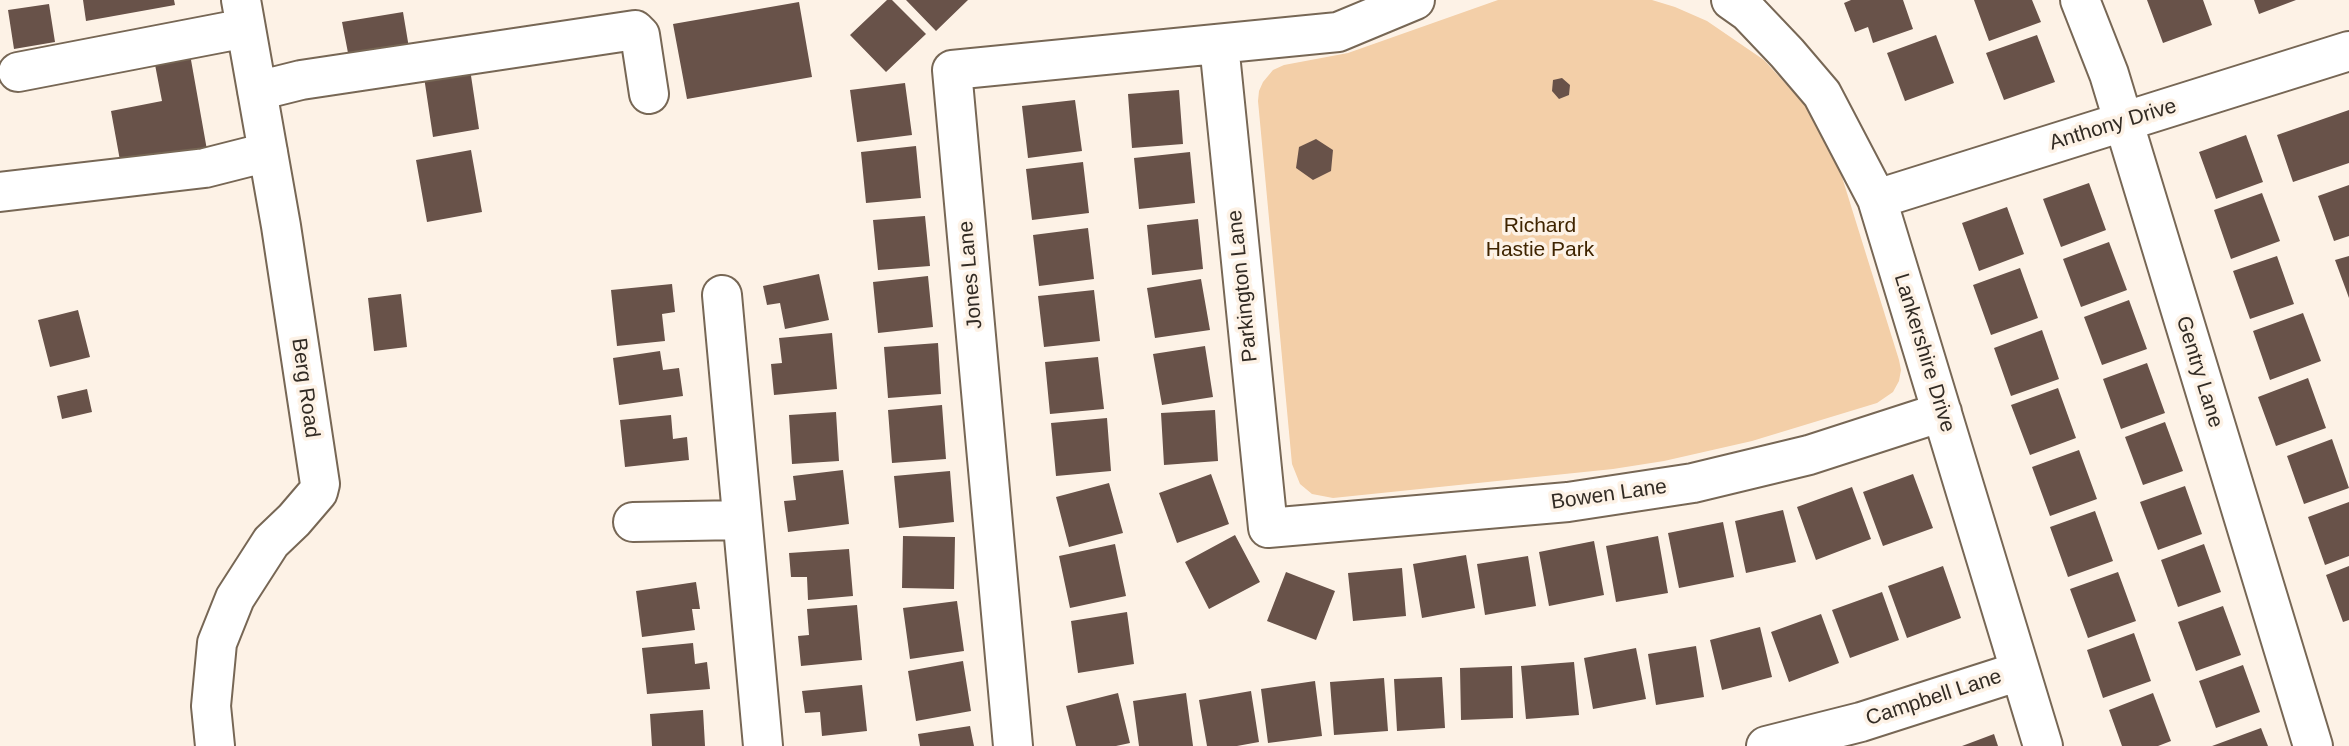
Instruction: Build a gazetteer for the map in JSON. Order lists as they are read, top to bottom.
{
  "streets": {
    "street": [
      "Anthony Drive",
      "Jones Lane",
      "Parkington Lane",
      "Lankershire Drive",
      "Gentry Lane",
      "Berg Road",
      "Bowen Lane",
      "Campbell Lane"
    ]
  },
  "crossings": [
    ["Anthony Drive", "Lankershire Drive"],
    ["Anthony Drive", "Gentry Lane"],
    ["Jones Lane", "Parkington Lane"],
    ["Parkington Lane", "Bowen Lane"],
    ["Lankershire Drive", "Bowen Lane"],
    ["Lankershire Drive", "Campbell Lane"]
  ],
  "parks": ["Richard Hastie Park"]
}
